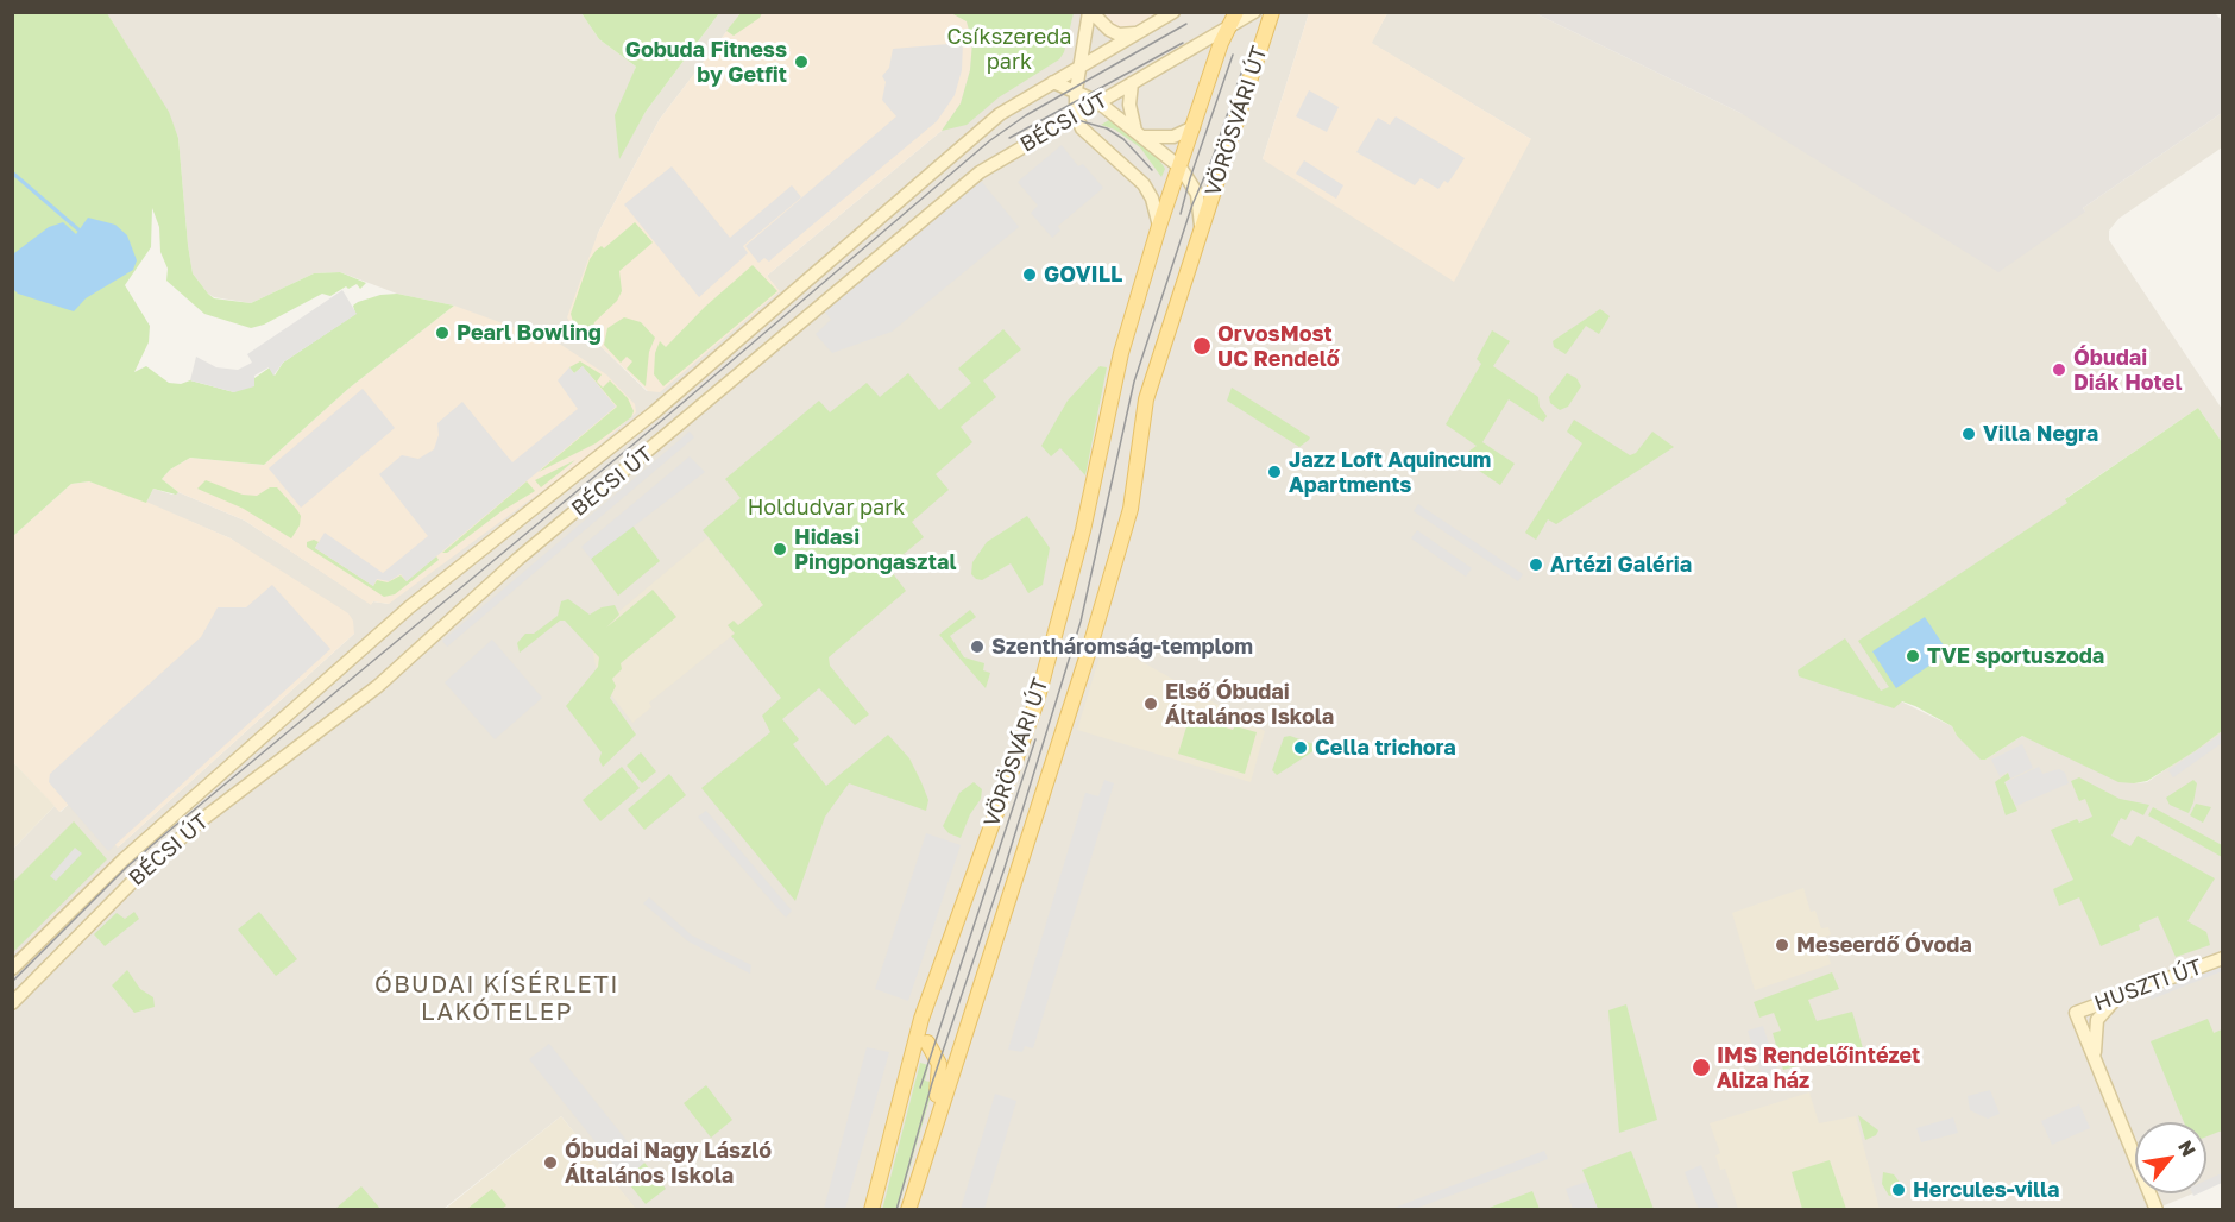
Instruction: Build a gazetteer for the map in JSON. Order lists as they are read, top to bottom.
{
  "streets": {
    "main road": ["VÖRÖSVÁRI ÚT", "BÉCSI ÚT", "HUSZTI ÚT"]
  },
  "crossings": [
    ["VÖRÖSVÁRI ÚT", "BÉCSI ÚT"]
  ],
  "districts": ["ÓBUDAI KÍSÉRLETI LAKÓTELEP"],
  "parks": ["Csíkszereda park", "Holdudvar park"],
  "places": [
    "Gobuda Fitness by Getfit",
    "GOVILL",
    "Pearl Bowling",
    "OrvosMost UC Rendelő",
    "Óbudai Diák Hotel",
    "Villa Negra",
    "Jazz Loft Aquincum Apartments",
    "Hidasi Pingpongasztal",
    "Artézi Galéria",
    "Szentháromság-templom",
    "TVE sportuszoda",
    "Első Óbudai Általános Iskola",
    "Cella trichora",
    "Meseerdő Óvoda",
    "IMS Rendelőintézet Aliza ház",
    "Óbudai Nagy László Általános Iskola",
    "Hercules-villa"
  ],
  "north": "top right"
}
